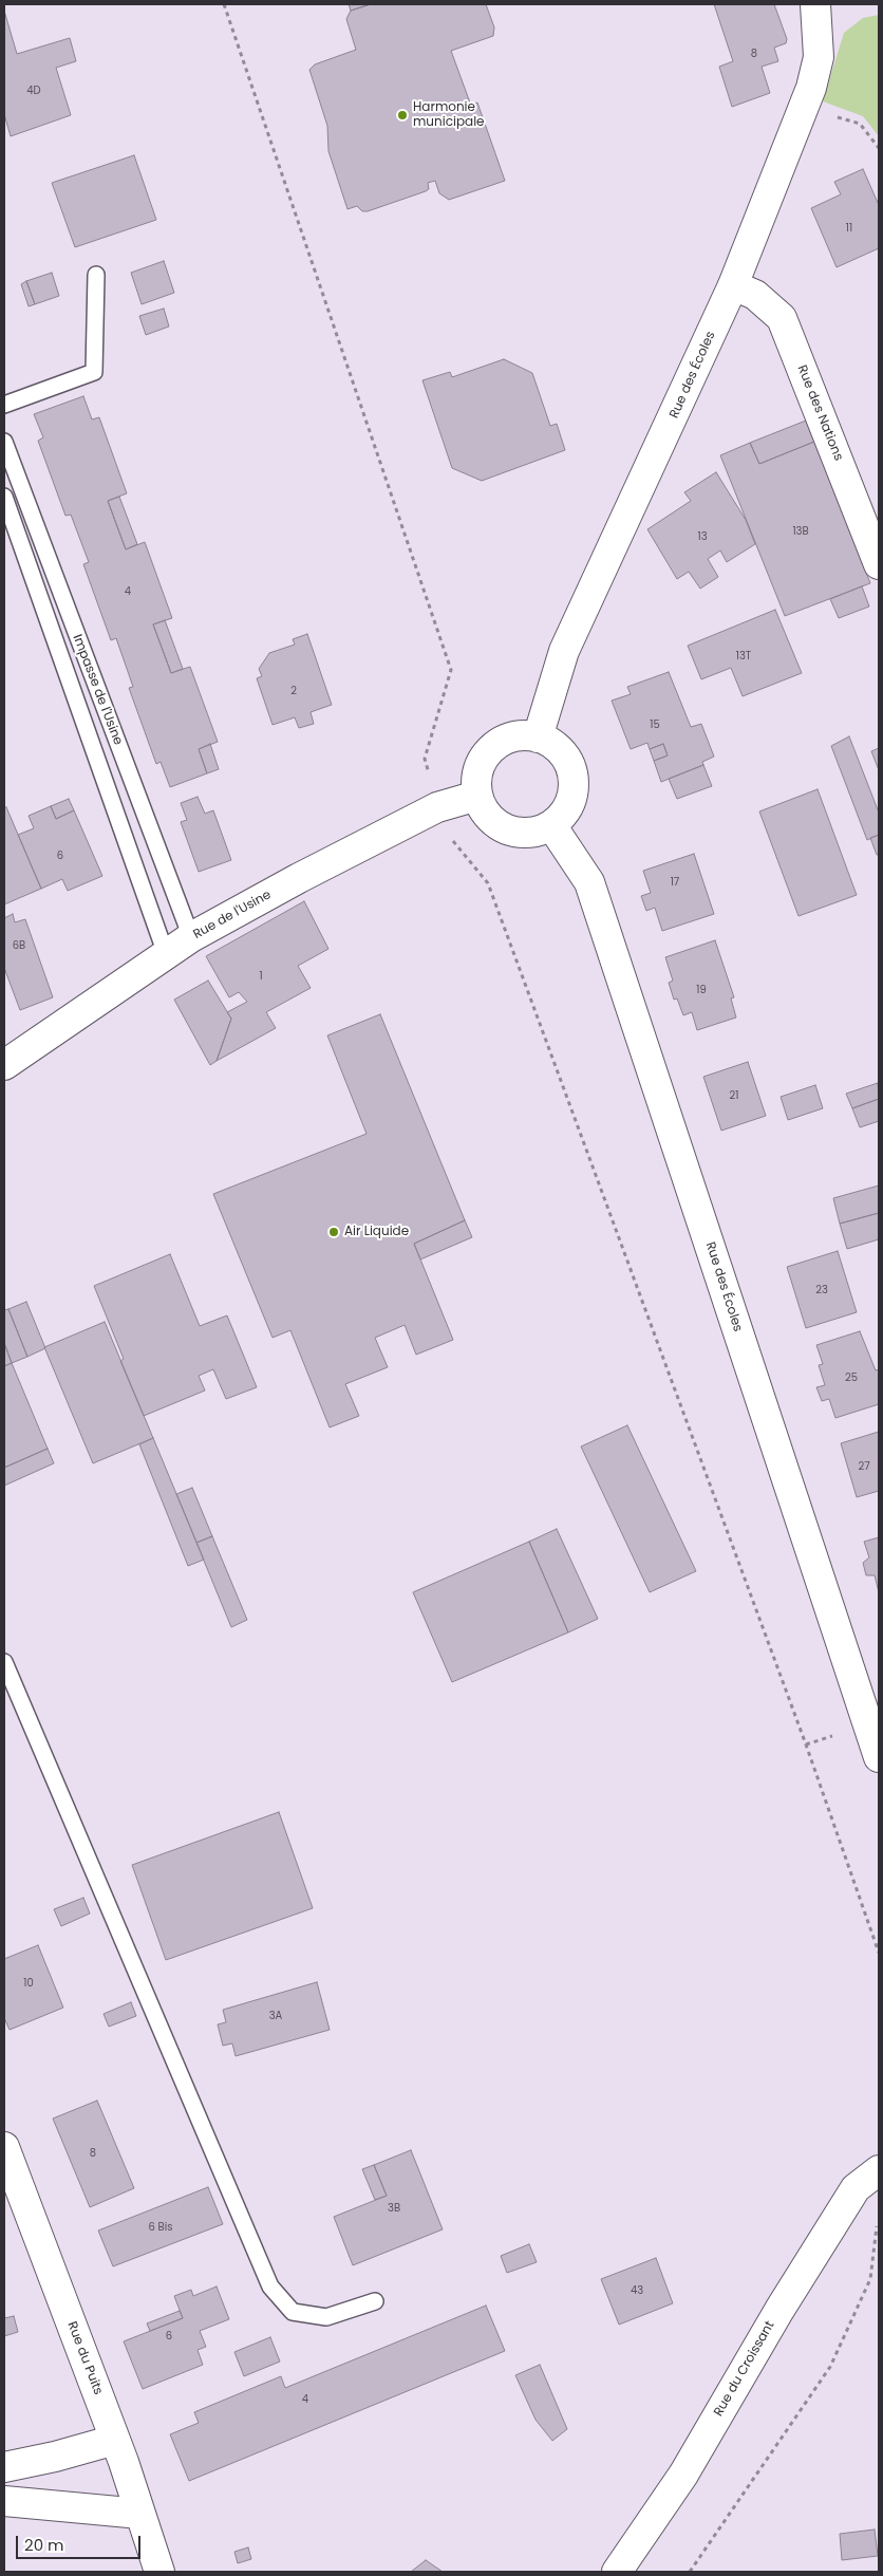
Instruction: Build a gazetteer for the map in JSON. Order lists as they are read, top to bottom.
{
  "streets": {
    "street": [
      "Rue des Écoles",
      "Rue des Nations",
      "Rue de l'Usine",
      "Rue du Puits",
      "Rue du Croissant"
    ],
    "lane": ["Impasse de l'Usine"]
  },
  "crossings": [
    ["Rue des Écoles", "Rue des Nations"],
    ["Rue des Écoles", "Rue de l'Usine"],
    ["Impasse de l'Usine", "Rue de l'Usine"]
  ],
  "places": ["Harmonie municipale", "Air Liquide"],
  "house_numbers": [
    "8",
    "4D",
    "11",
    "13B",
    "13",
    "4",
    "13T",
    "2",
    "15",
    "6",
    "17",
    "6B",
    "1",
    "19",
    "21",
    "23",
    "25",
    "27",
    "10",
    "3A",
    "8",
    "3B",
    "6 Bis",
    "43",
    "6",
    "4"
  ],
  "scale_bar": "20 m"
}
